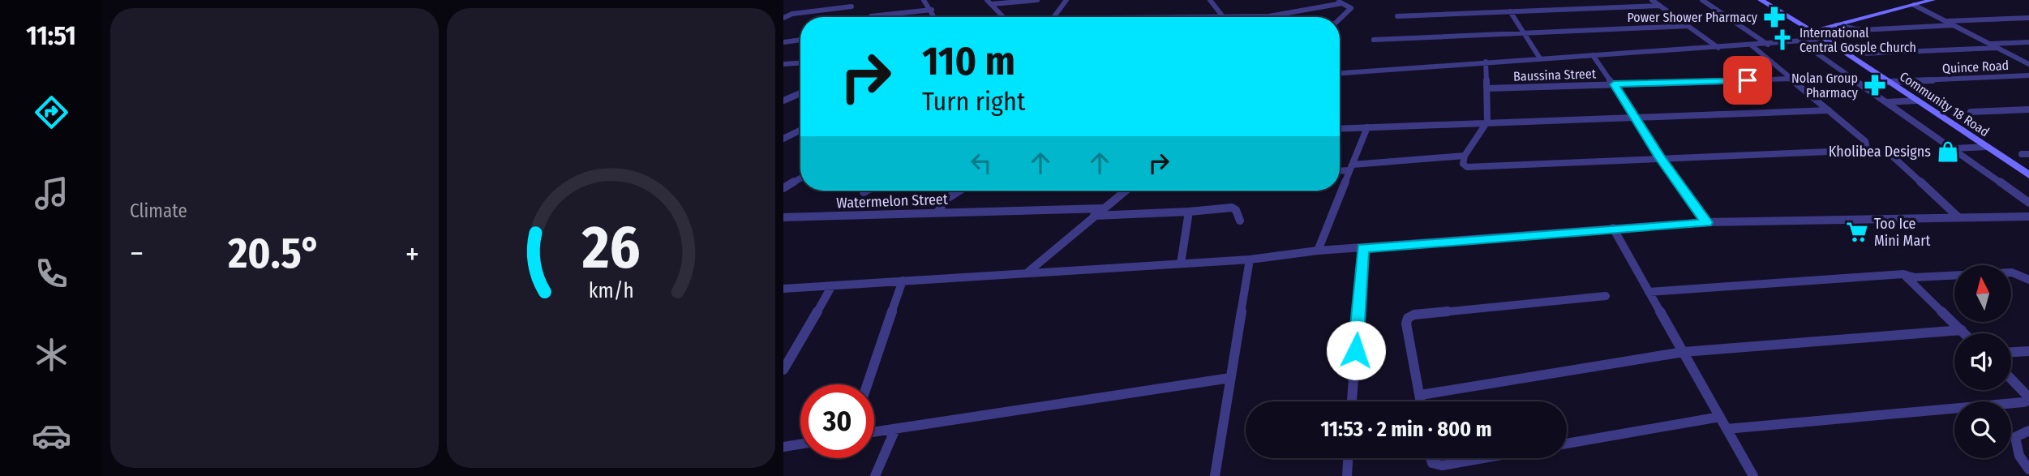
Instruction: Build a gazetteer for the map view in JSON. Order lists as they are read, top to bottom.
{
  "streets": {
    "main road": ["Community 18 Road"],
    "street": ["Quince Road", "Baussina Street", "Watermelon Street"]
  },
  "crossings": [
    ["Quince Road", "Community 18 Road"]
  ],
  "places": {
    "pharmacy": ["Power Shower Pharmacy", "Nolan Group Pharmacy"],
    "church": ["International Central Gosple Church"],
    "shop": ["Kholibea Designs"],
    "supermarket": ["Too Ice Mini Mart"]
  },
  "north": "top",
  "page": {
    "tabs": "11:51",
    "tile": "Climate",
    "turn": ["110 m", "Turn right"],
    "heat": ["−", "20.5°", "+"],
    "limit": "30",
    "trip": "11:53 · 2 min · 800 m",
    "gauge": ["26", "km/h"]
  }
}
